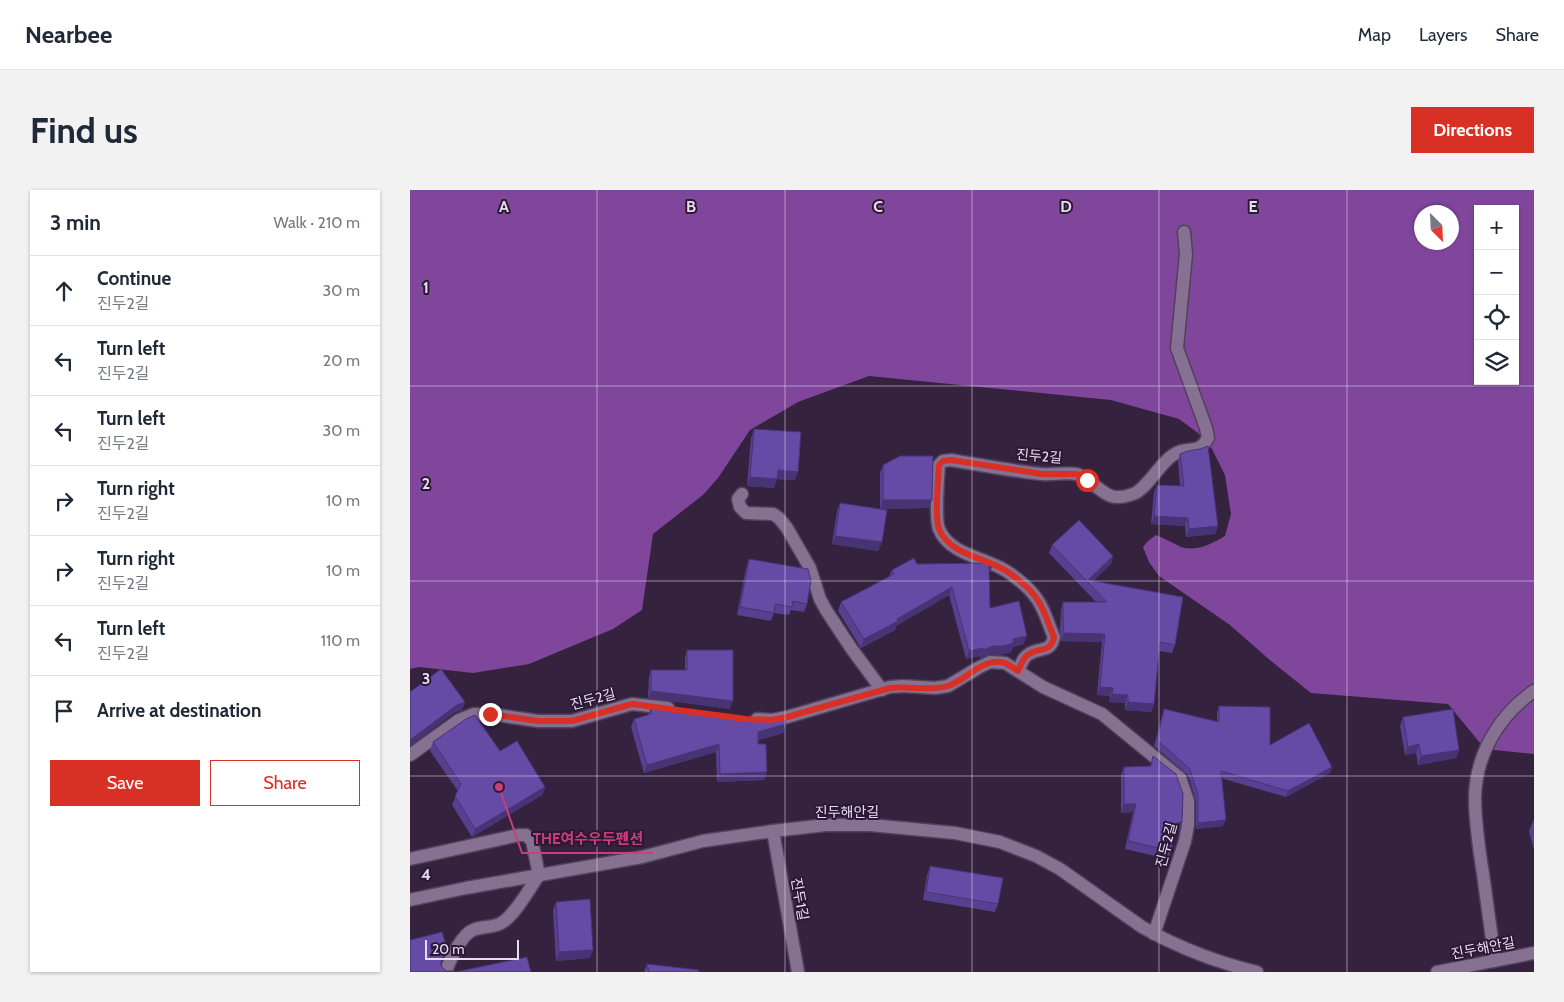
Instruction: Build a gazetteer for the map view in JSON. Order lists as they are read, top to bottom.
{
  "streets": {
    "street": ["진두2길", "진두해안길", "진두1길"]
  },
  "crossings": [
    ["진두2길", "진두해안길"],
    ["진두해안길", "진두1길"]
  ],
  "places": ["THE여수우두펜션"],
  "scale_bar": "20 m",
  "north": "bottom right",
  "page": {
    "header": "Nearbee",
    "nav": ["Map", "Layers", "Share"],
    "buttons": [
      "Directions",
      ["Save", "Share"]
    ],
    "title": "Find us",
    "heading": ["3 min", "Walk · 210 m"],
    "map_buttons": ["+", "−"],
    "list": [
      ["Continue", "진두2길", "30 m"],
      ["Turn left", "진두2길", "20 m"],
      ["Turn left", "진두2길", "30 m"],
      ["Turn right", "진두2길", "10 m"],
      ["Turn right", "진두2길", "10 m"],
      ["Turn left", "진두2길", "110 m"],
      "Arrive at destination"
    ],
    "scale": "20 m"
  },
  "grid": {
    "columns": [
      "A",
      "B",
      "C",
      "D",
      "E"
    ],
    "rows": [
      "1",
      "2",
      "3",
      "4"
    ]
  }
}
